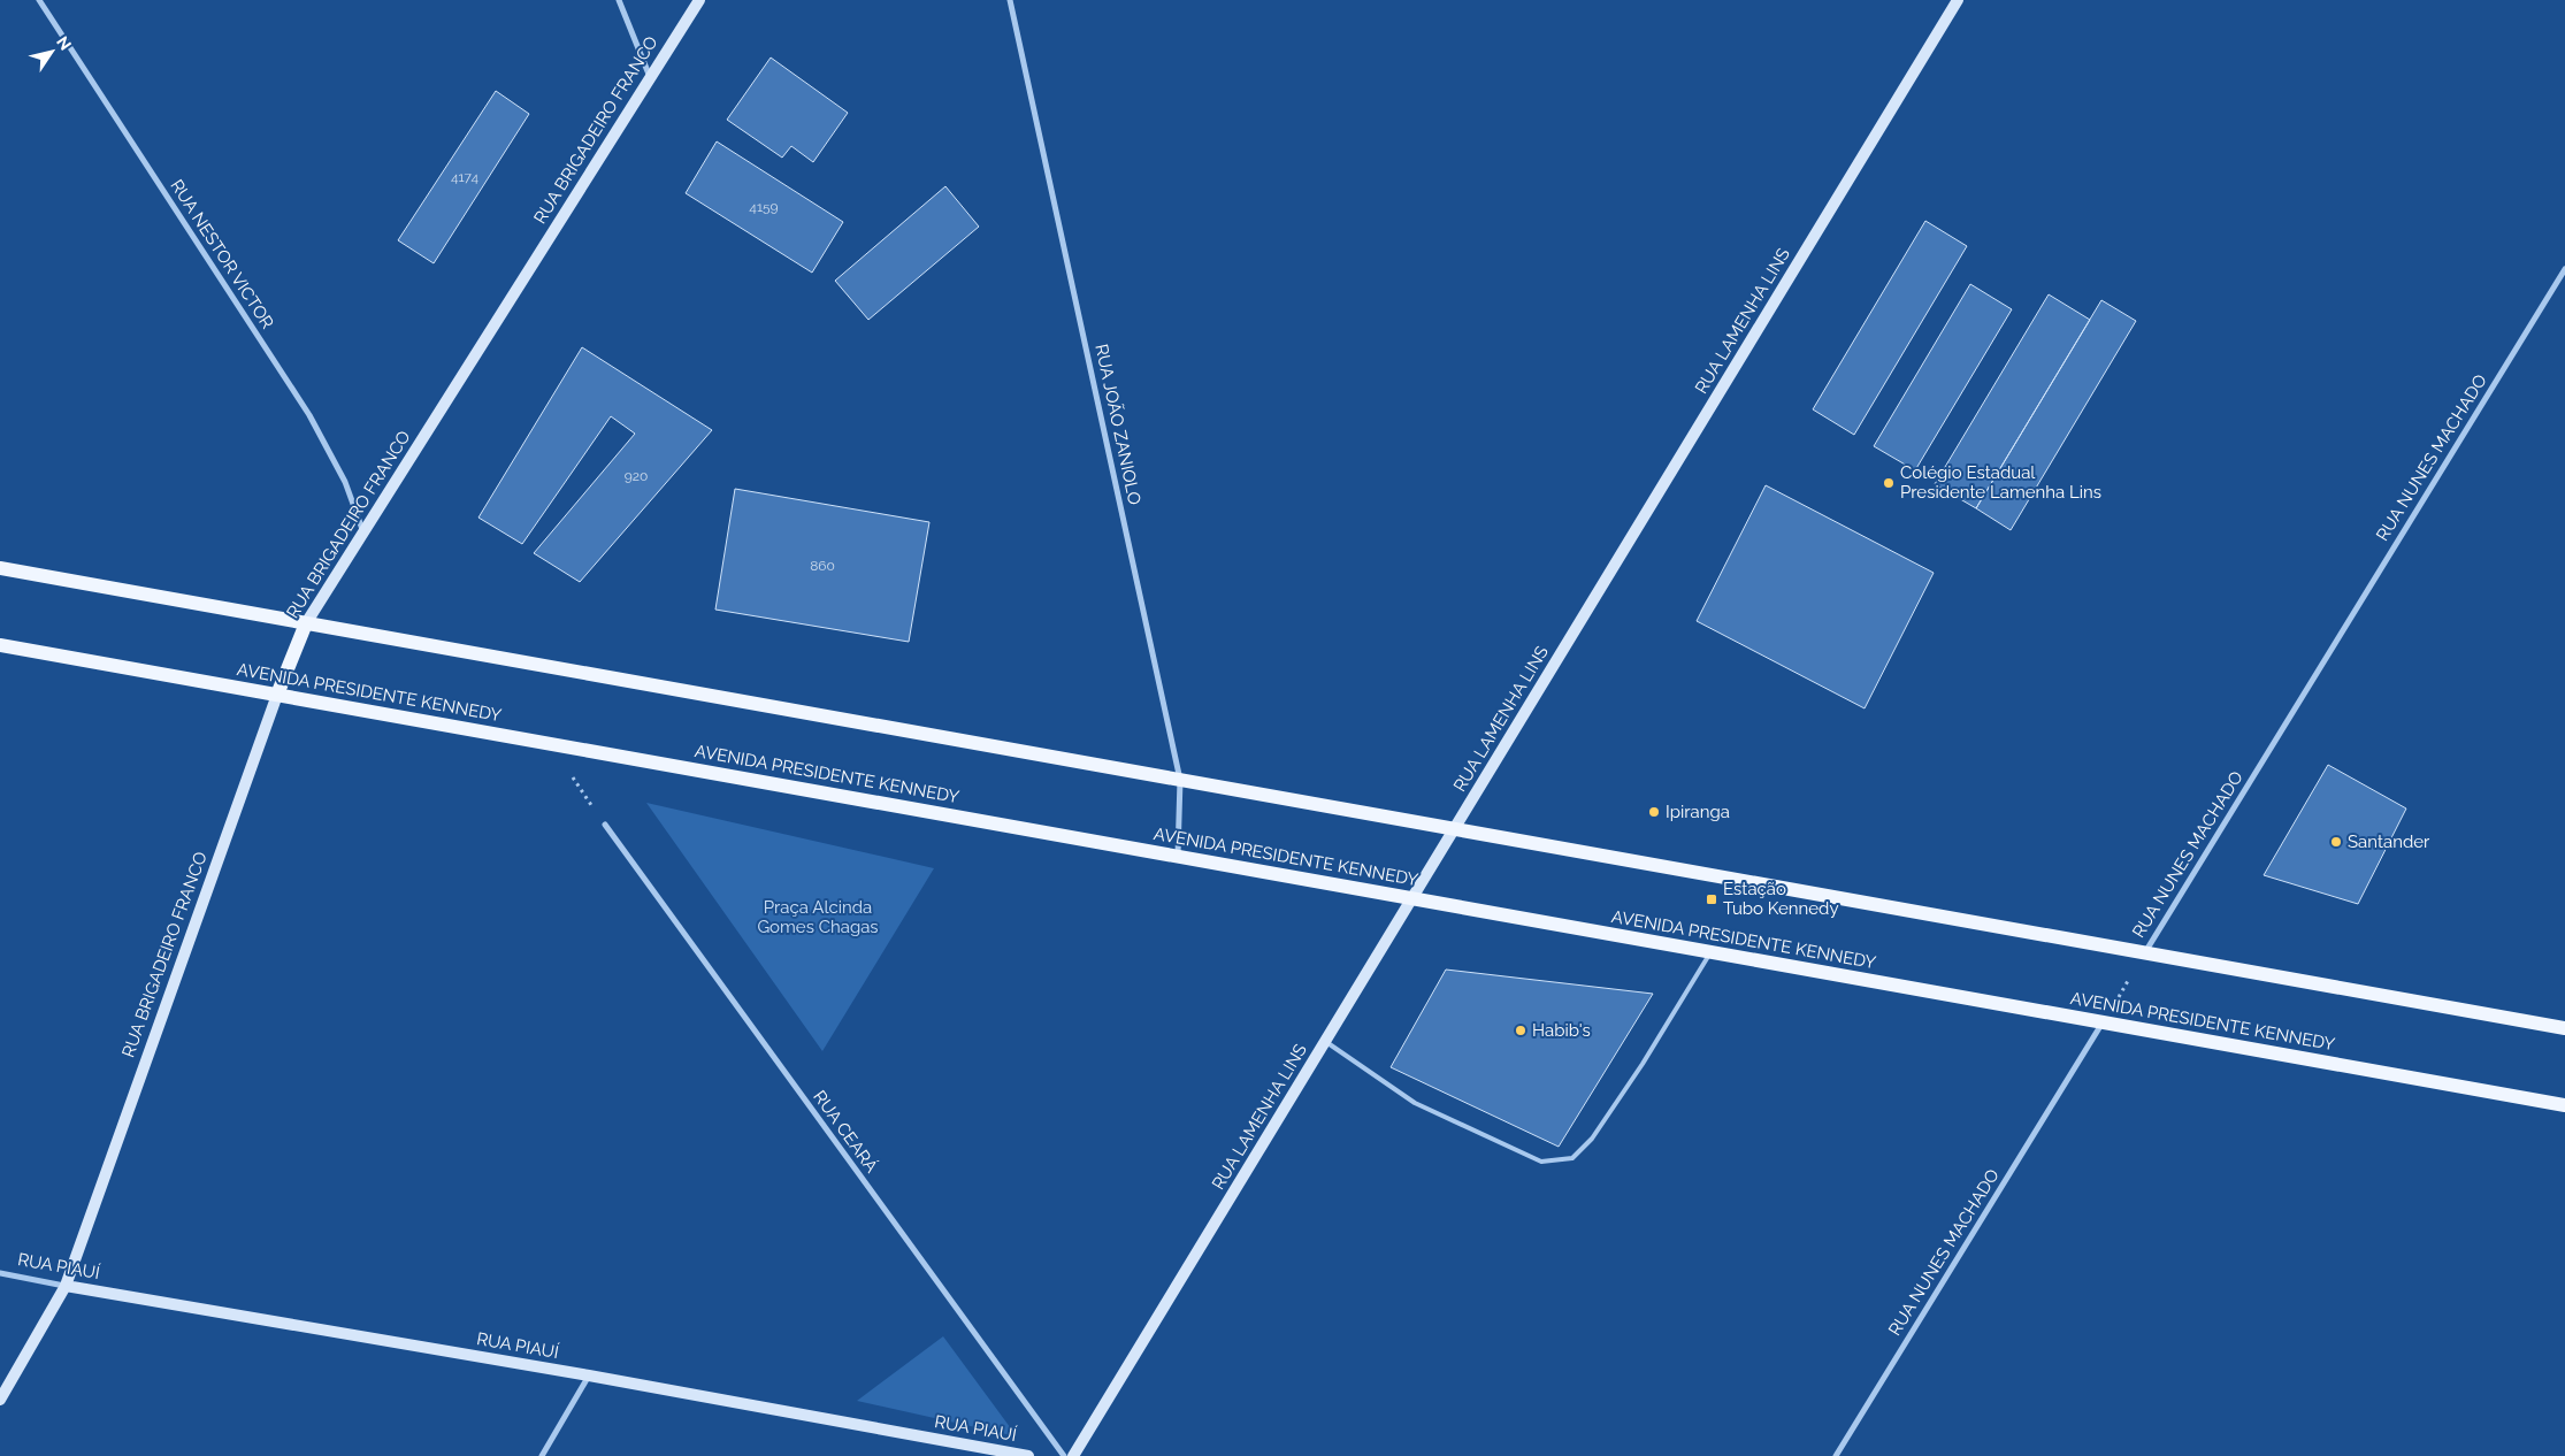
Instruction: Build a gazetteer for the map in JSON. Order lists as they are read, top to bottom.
{
  "streets": {
    "main road": [
      "RUA BRIGADEIRO FRANCO",
      "RUA LAMENHA LINS",
      "AVENIDA PRESIDENTE KENNEDY",
      "RUA PIAUÍ"
    ],
    "street": [
      "RUA NESTOR VICTOR",
      "RUA JOÃO ZANIOLO",
      "RUA NUNES MACHADO",
      "RUA CEARÁ"
    ]
  },
  "crossings": [
    ["RUA BRIGADEIRO FRANCO", "RUA NESTOR VICTOR"],
    ["RUA BRIGADEIRO FRANCO", "AVENIDA PRESIDENTE KENNEDY"],
    ["RUA BRIGADEIRO FRANCO", "RUA PIAUÍ"],
    ["RUA LAMENHA LINS", "AVENIDA PRESIDENTE KENNEDY"],
    ["RUA JOÃO ZANIOLO", "AVENIDA PRESIDENTE KENNEDY"],
    ["RUA NUNES MACHADO", "AVENIDA PRESIDENTE KENNEDY"]
  ],
  "parks": ["Praça Alcinda Gomes Chagas"],
  "places": {
    "other": [
      "Colégio Estadual Presidente Lamenha Lins",
      "Ipiranga",
      "Santander",
      "Habib's"
    ],
    "transit": ["Estação Tubo Kennedy"]
  },
  "house_numbers": [
    "4174",
    "4159",
    "920",
    "860"
  ],
  "north": "top right"
}
